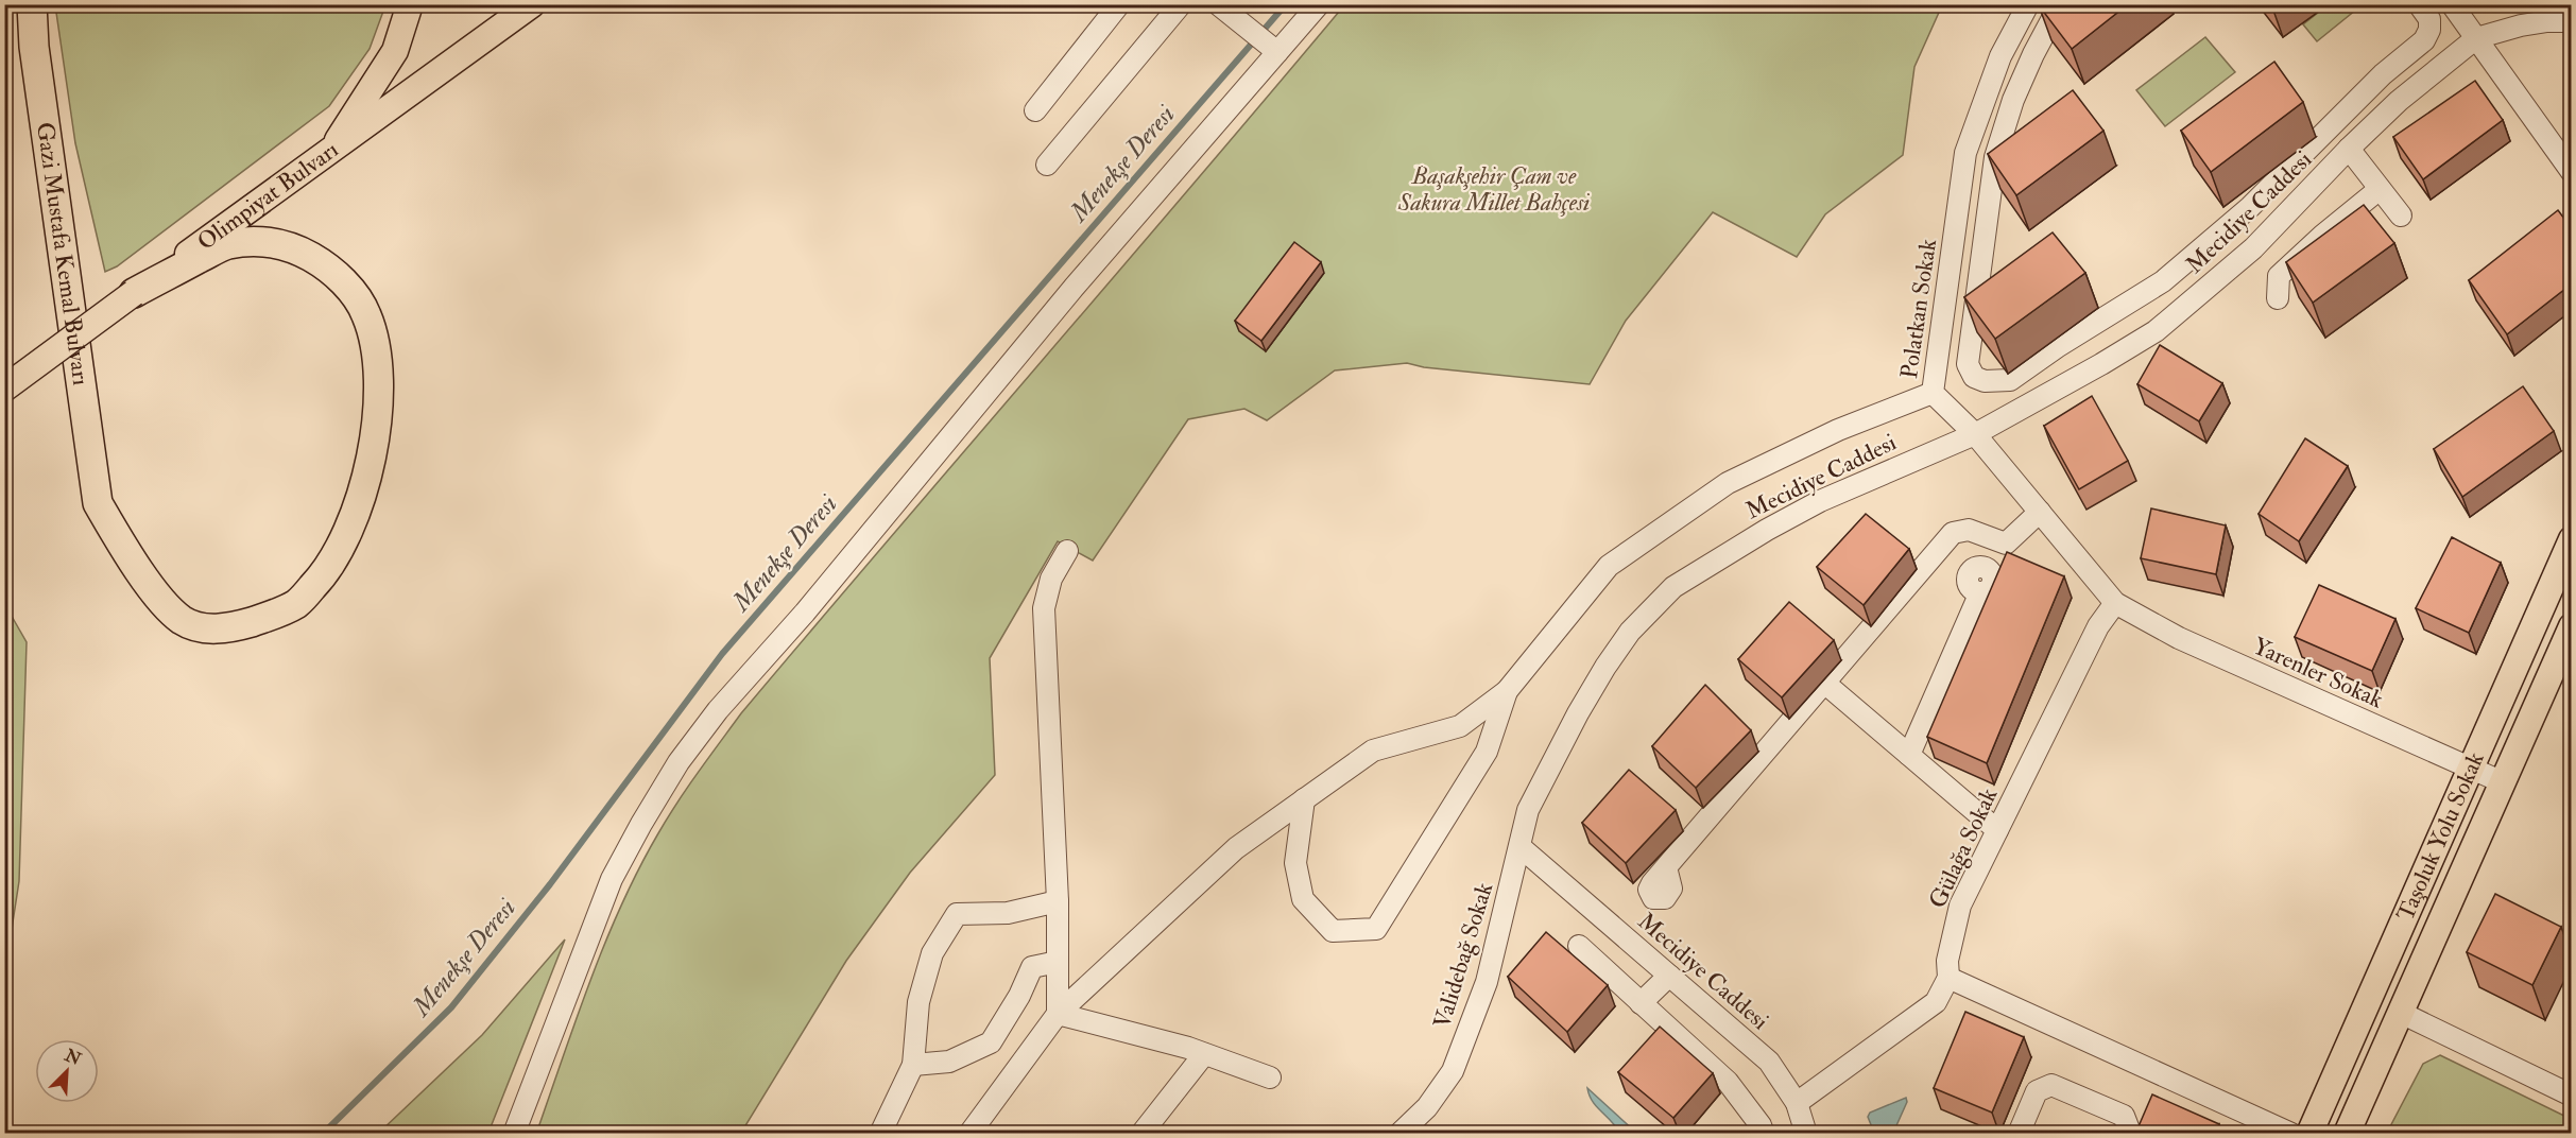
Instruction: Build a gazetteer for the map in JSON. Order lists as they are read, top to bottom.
{
  "streets": {
    "highway": ["Gazi Mustafa Kemal Bulvarı"],
    "main road": ["Olimpiyat Bulvarı", "Taşoluk Yolu Sokak"],
    "street": [
      "Mecidiye Caddesi",
      "Polatkan Sokak",
      "Yarenler Sokak",
      "Gülağa Sokak",
      "Validebağ Sokak"
    ]
  },
  "crossings": [
    ["Olimpiyat Bulvarı", "Gazi Mustafa Kemal Bulvarı"],
    ["Mecidiye Caddesi", "Polatkan Sokak"],
    ["Mecidiye Caddesi", "Gülağa Sokak"],
    ["Mecidiye Caddesi", "Validebağ Sokak"],
    ["Polatkan Sokak", "Yarenler Sokak"],
    ["Polatkan Sokak", "Gülağa Sokak"],
    ["Yarenler Sokak", "Taşoluk Yolu Sokak"],
    ["Yarenler Sokak", "Gülağa Sokak"]
  ],
  "water": ["Menekşe Deresi"],
  "parks": ["Başakşehir Çam ve Sakura Millet Bahçesi"],
  "north": "top right"
}
